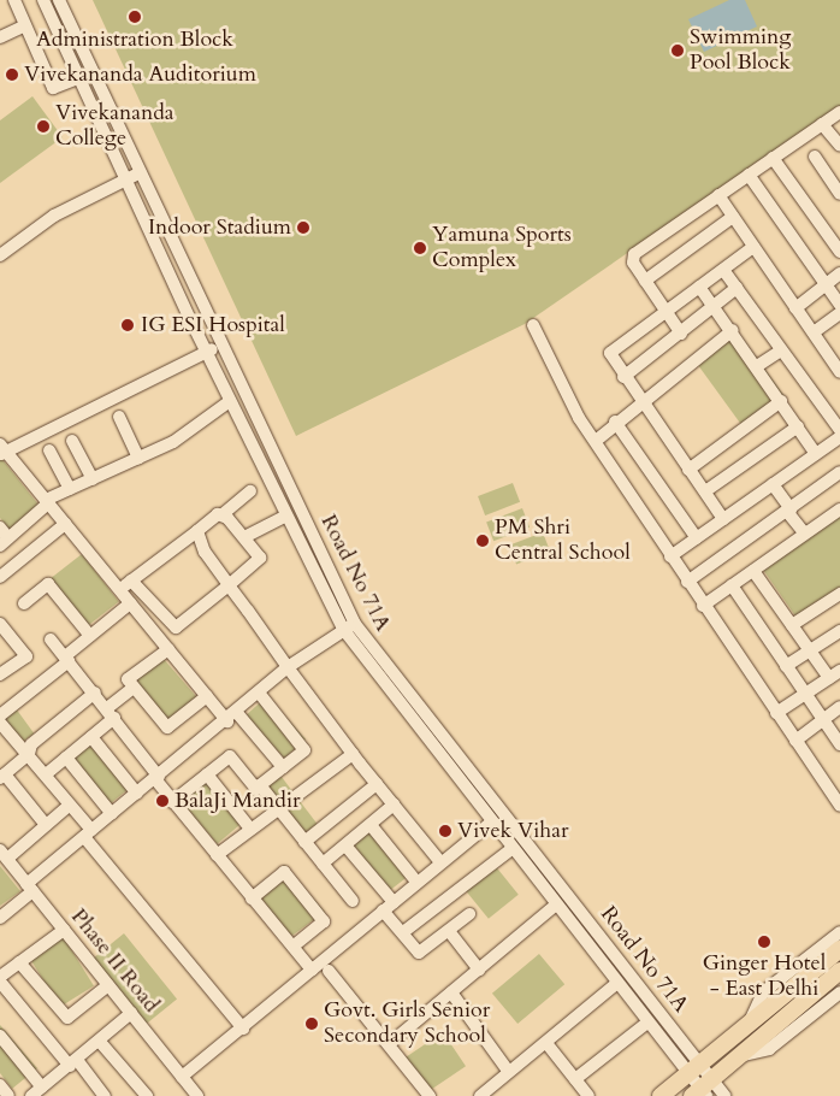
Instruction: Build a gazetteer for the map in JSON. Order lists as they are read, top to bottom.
{
  "streets": {
    "street": ["Road No 71A", "Phase II Road"]
  },
  "places": [
    "Administration Block",
    "Swimming Pool Block",
    "Vivekananda Auditorium",
    "Vivekananda College",
    "Indoor Stadium",
    "Yamuna Sports Complex",
    "IG ESI Hospital",
    "PM Shri Central School",
    "BalaJi Mandir",
    "Vivek Vihar",
    "Ginger Hotel - East Delhi",
    "Govt. Girls Senior Secondary School"
  ]
}
